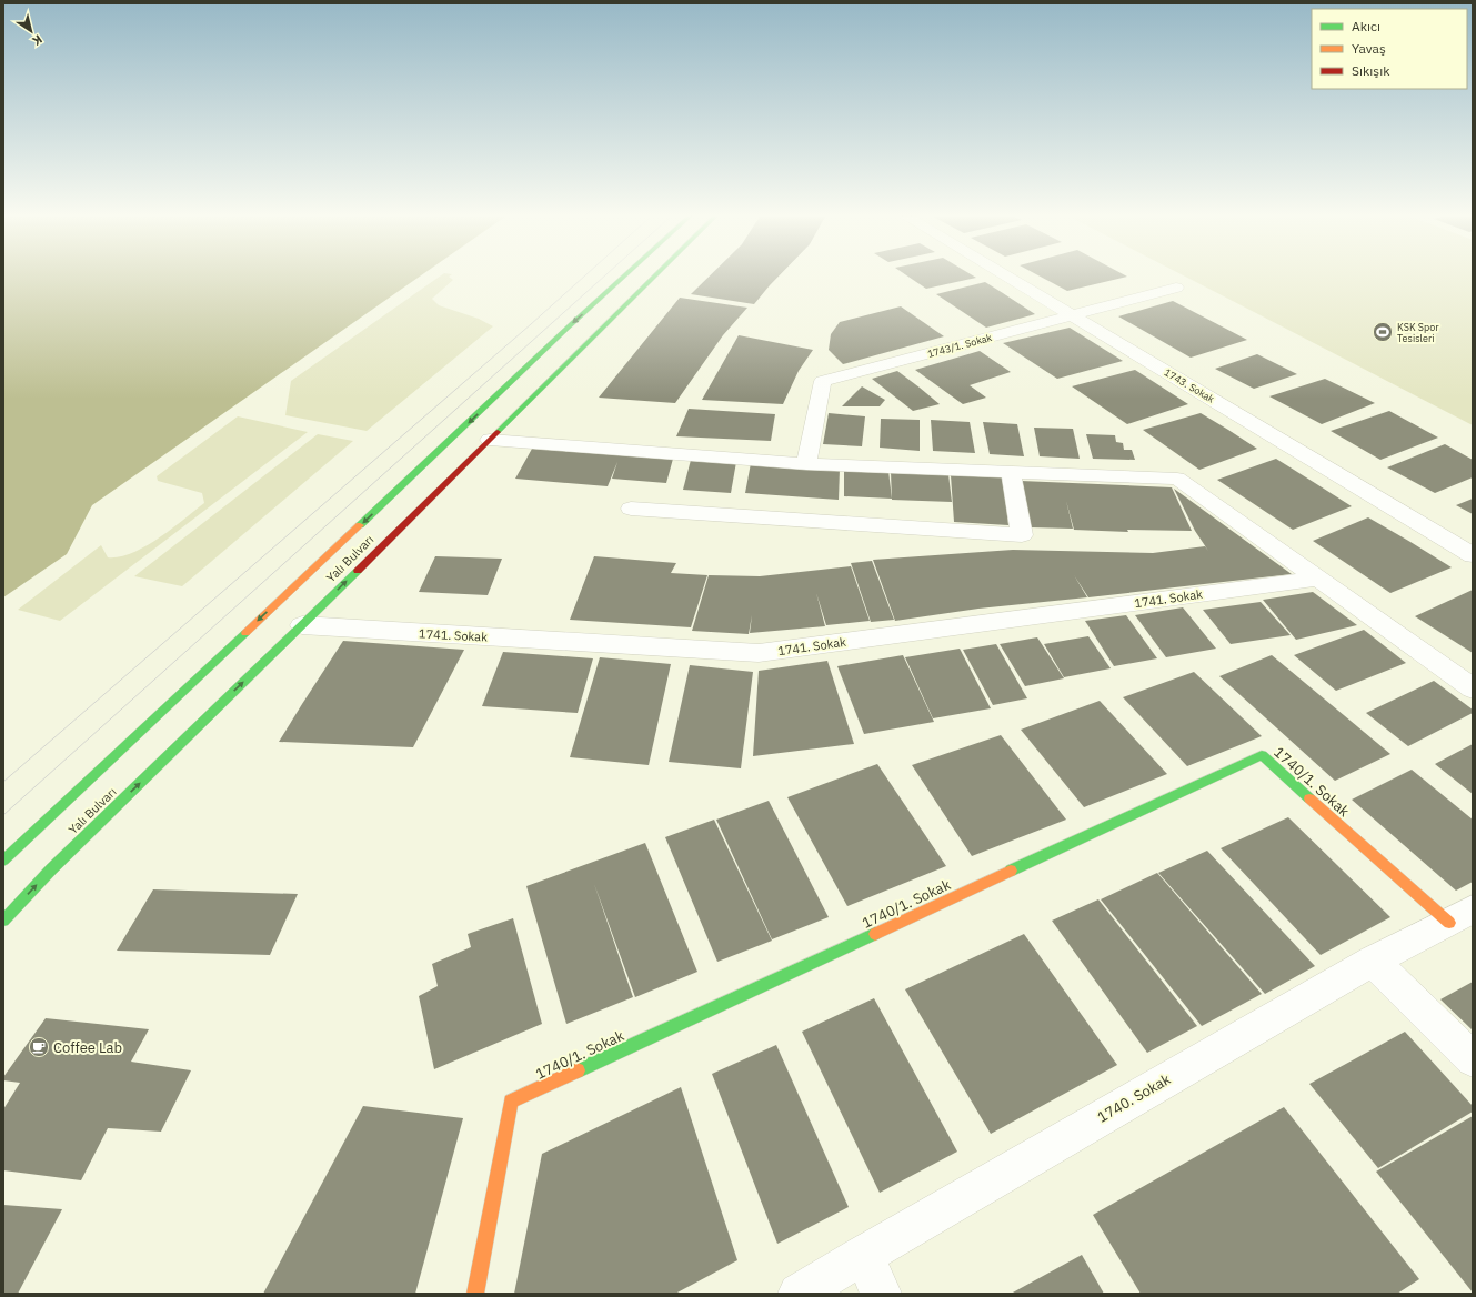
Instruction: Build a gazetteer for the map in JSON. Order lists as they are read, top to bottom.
{
  "streets": {
    "main road": ["Yalı Bulvarı", "1740/1. Sokak"],
    "street": [
      "1743/1. Sokak",
      "1743. Sokak",
      "1741. Sokak",
      "1740. Sokak"
    ]
  },
  "crossings": [
    ["1743/1. Sokak", "1743. Sokak"],
    ["Yalı Bulvarı", "1741. Sokak"],
    ["1740/1. Sokak", "1740. Sokak"]
  ],
  "places": {
    "sports": ["KSK Spor Tesisleri"],
    "cafe": ["Coffee Lab"]
  },
  "legend": ["Akıcı", "Yavaş", "Sıkışık"],
  "north": "bottom right"
}
